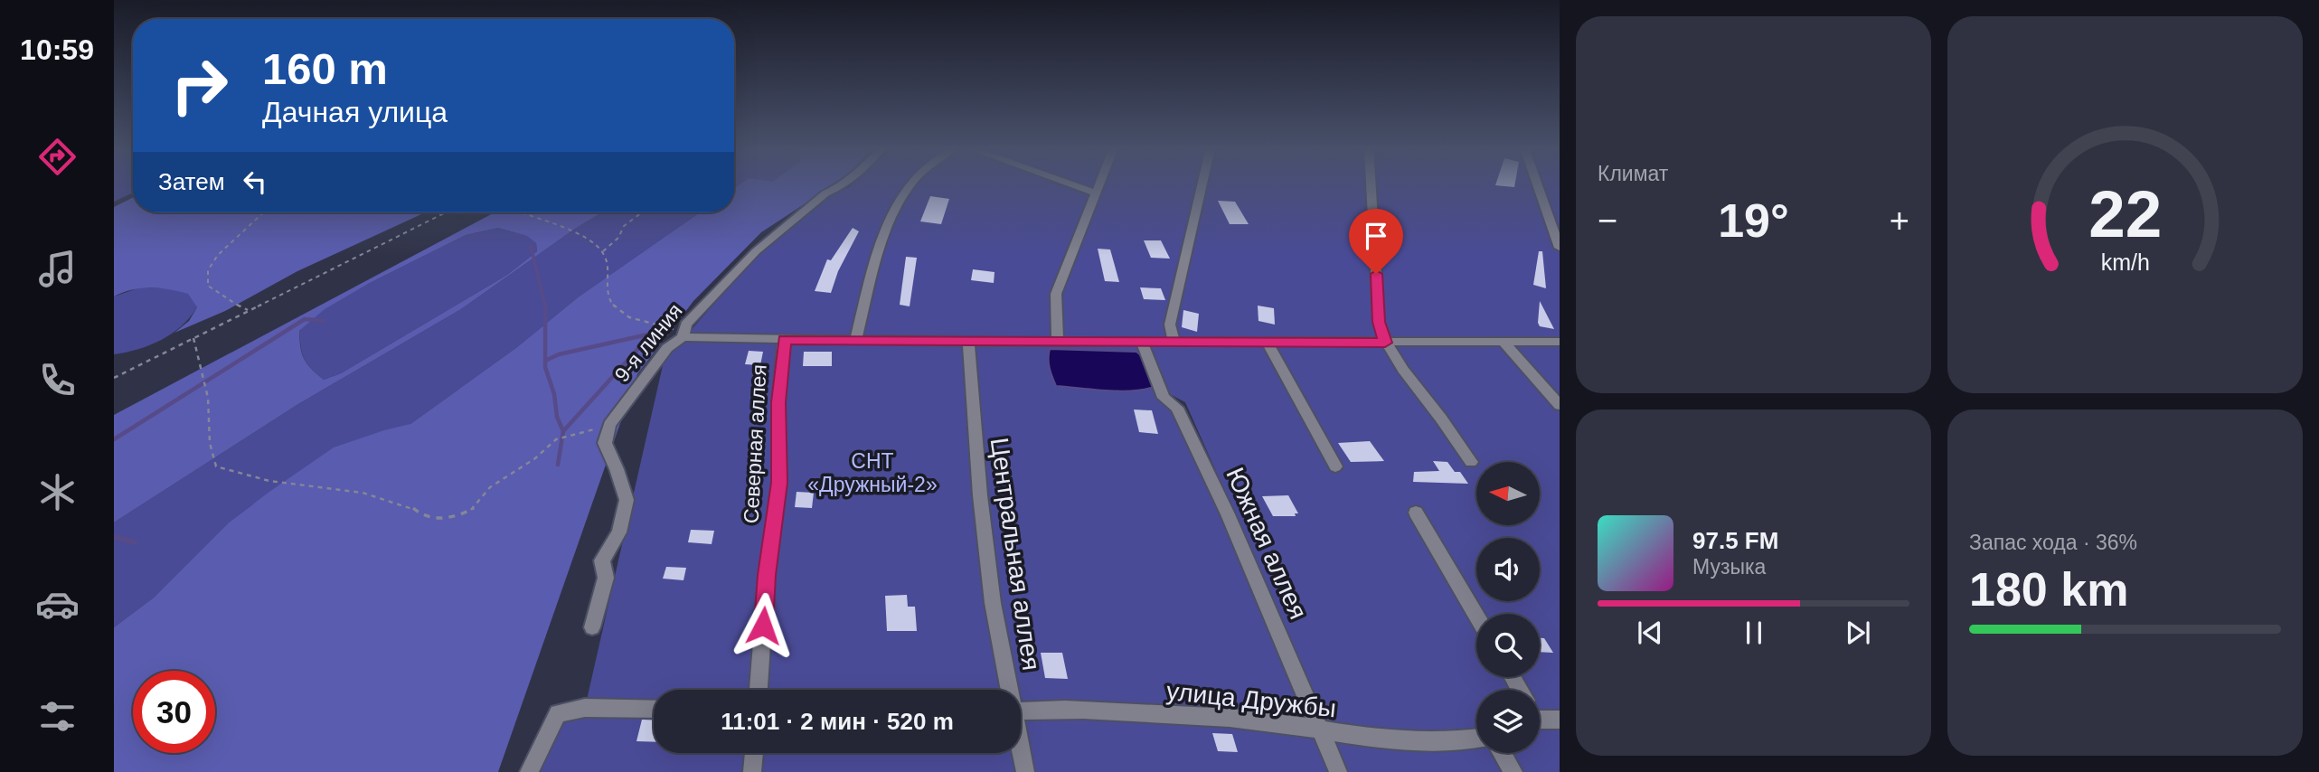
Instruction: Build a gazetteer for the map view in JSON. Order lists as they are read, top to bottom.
{
  "streets": {
    "street": [
      "9-я линия",
      "Северная аллея",
      "Южная аллея",
      "Центральная аллея",
      "улица Дружбы"
    ]
  },
  "crossings": [
    ["Южная аллея", "улица Дружбы"]
  ],
  "parks": ["СНТ «Дружный-2»"],
  "north": "left",
  "page": {
    "tabs": "10:59",
    "tile": [
      "Климат",
      ["Запас хода · 36%", "180 km"]
    ],
    "turn": ["160 m", "Дачная улица"],
    "then": "Затем",
    "heat": ["−", "19°", "+"],
    "song": ["97.5 FM", "Музыка"],
    "limit": "30",
    "trip": "11:01 · 2 мин · 520 m",
    "gauge": ["22", "km/h"]
  }
}
